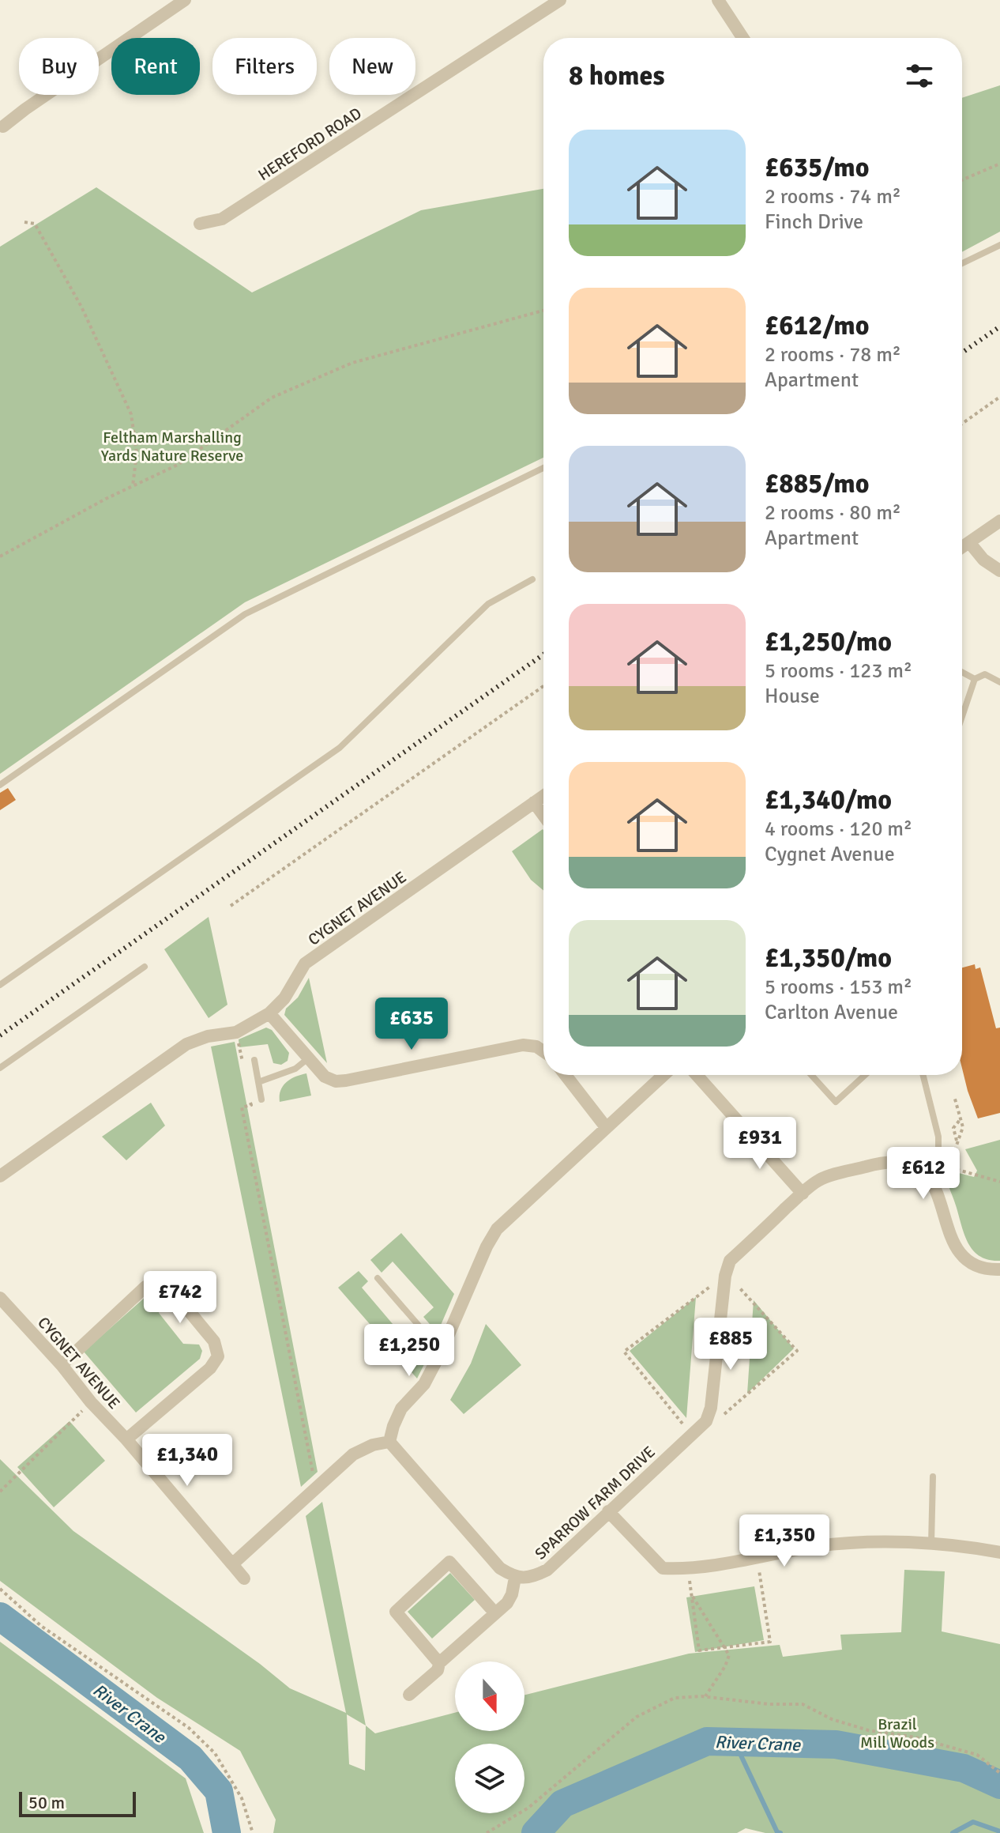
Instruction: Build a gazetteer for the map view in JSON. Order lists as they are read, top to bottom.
{
  "streets": {
    "street": ["HEREFORD ROAD", "CYGNET AVENUE", "SPARROW FARM DRIVE"]
  },
  "water": ["River Crane"],
  "parks": ["Feltham Marshalling Yards Nature Reserve", "Brazil Mill Woods"],
  "scale_bar": "50 m",
  "north": "bottom",
  "page": {
    "chip": [
      "Buy",
      "Rent",
      "Filters",
      "New"
    ],
    "heading": "8 homes",
    "list": [
      {
        "name": "£635/mo",
        "note": "2 rooms · 74 m² · Finch Drive"
      },
      {
        "name": "£612/mo",
        "note": "2 rooms · 78 m² · Apartment"
      },
      {
        "name": "£885/mo",
        "note": "2 rooms · 80 m² · Apartment"
      },
      {
        "name": "£1,250/mo",
        "note": "5 rooms · 123 m² · House"
      },
      {
        "name": "£1,340/mo",
        "note": "4 rooms · 120 m² · Cygnet Avenue"
      },
      {
        "name": "£1,350/mo",
        "note": "5 rooms · 153 m² · Carlton Avenue"
      }
    ],
    "price": [
      "£635",
      "£931",
      "£612",
      "£742",
      "£885",
      "£1,250",
      "£1,340",
      "£1,350"
    ],
    "scale": "50 m"
  }
}
